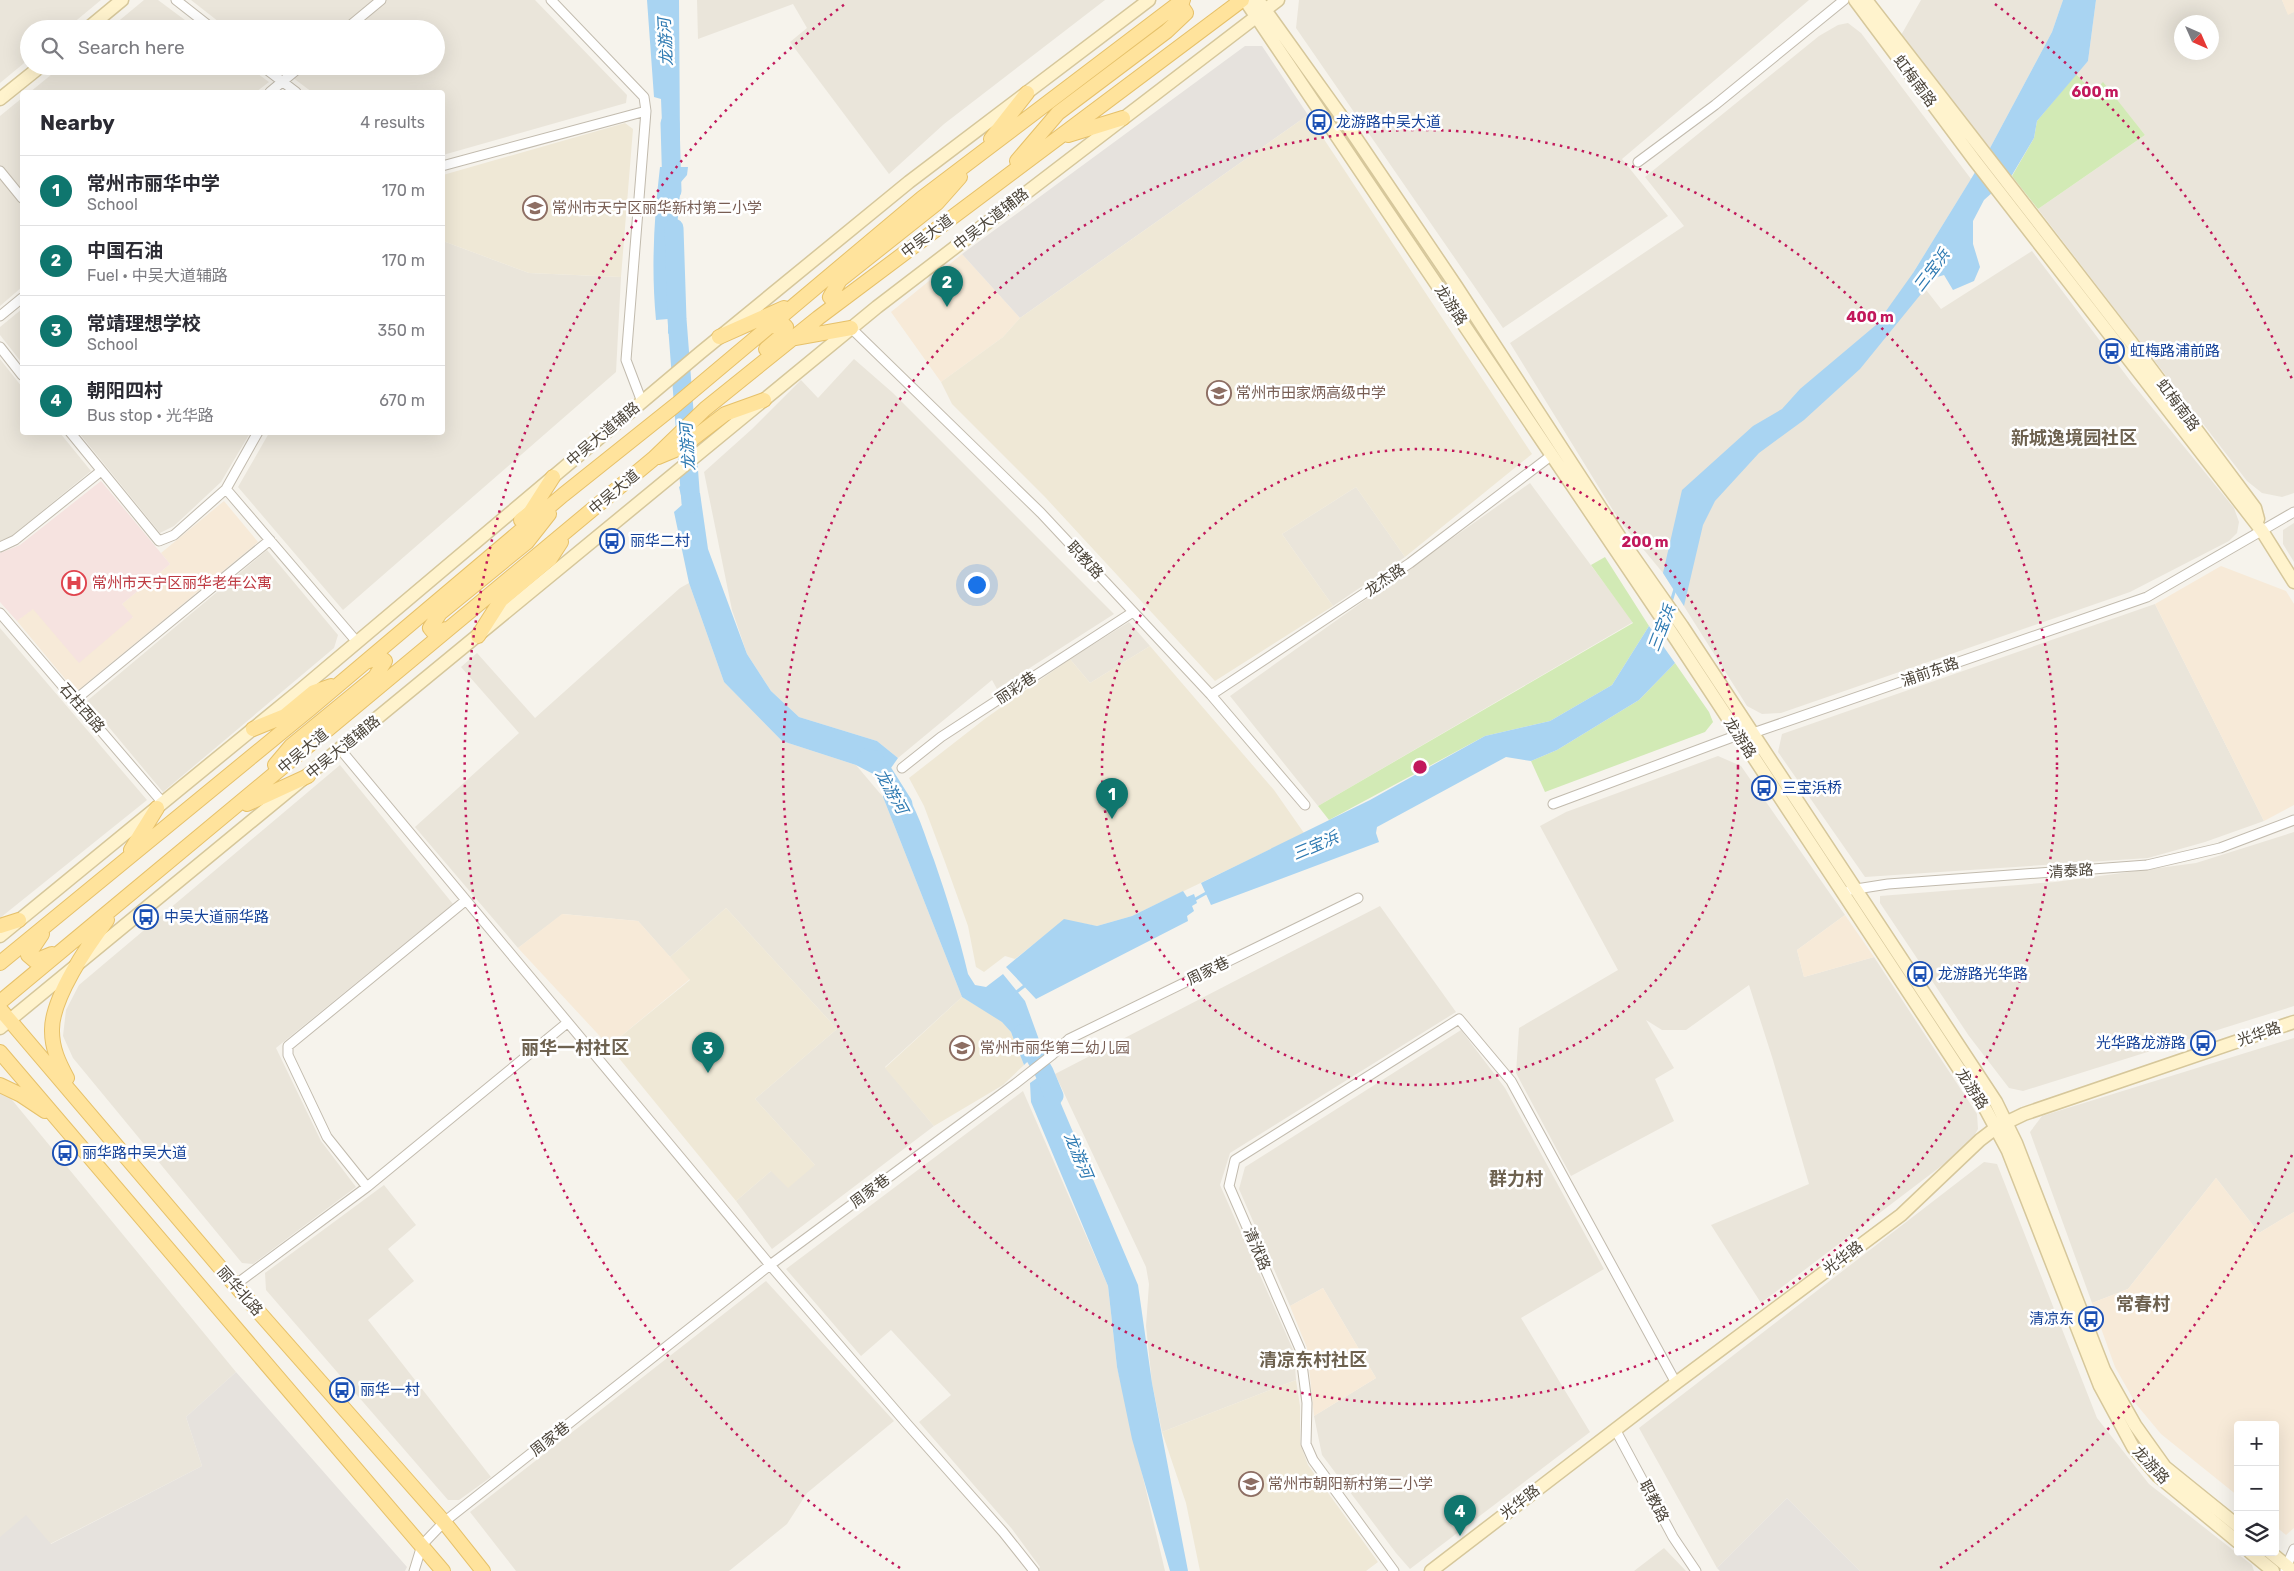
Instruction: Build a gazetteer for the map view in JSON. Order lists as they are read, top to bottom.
{
  "streets": {
    "main road": [
      "虹梅南路",
      "中吴大道辅路",
      "中吴大道",
      "龙游路",
      "光华路",
      "丽华北路"
    ],
    "street": [
      "职教路",
      "龙杰路",
      "浦前东路",
      "丽彩巷",
      "石柱西路",
      "清泰路",
      "周家巷",
      "清洑路"
    ]
  },
  "crossings": [
    ["虹梅南路", "浦前东路"],
    ["中吴大道辅路", "龙游路"],
    ["中吴大道辅路", "职教路"],
    ["中吴大道辅路", "石柱西路"],
    ["中吴大道辅路", "丽华北路"],
    ["中吴大道", "龙游路"],
    ["龙游路", "龙杰路"],
    ["龙游路", "浦前东路"],
    ["龙游路", "清泰路"],
    ["龙游路", "光华路"],
    ["职教路", "龙杰路"],
    ["职教路", "丽彩巷"],
    ["职教路", "光华路"],
    ["周家巷", "丽华北路"],
    ["光华路", "清洑路"]
  ],
  "districts": [
    "新城逸境园社区",
    "丽华一村社区",
    "群力村",
    "常春村",
    "清凉东村社区"
  ],
  "water": ["龙游河", "三宝浜"],
  "places": {
    "bus stop": [
      "龙游路中吴大道",
      "虹梅路浦前路",
      "丽华二村",
      "三宝浜桥",
      "中吴大道丽华路",
      "龙游路光华路",
      "光华路龙游路",
      "丽华路中吴大道",
      "清凉东",
      "丽华一村"
    ],
    "school or university": [
      "常州市天宁区丽华新村第二小学",
      "常州市田家炳高级中学",
      "常州市丽华第二幼儿园",
      "常州市朝阳新村第二小学"
    ],
    "hospital": ["常州市天宁区丽华老年公寓"]
  },
  "north": "bottom right",
  "page": {
    "search": "Search here",
    "heading": ["Nearby", "4 results"],
    "list": [
      {
        "mark": "1",
        "name": "常州市丽华中学",
        "note": "School",
        "value": "170 m"
      },
      {
        "mark": "2",
        "name": "中国石油",
        "note": "Fuel · 中吴大道辅路",
        "value": "170 m"
      },
      {
        "mark": "3",
        "name": "常靖理想学校",
        "note": "School",
        "value": "350 m"
      },
      {
        "mark": "4",
        "name": "朝阳四村",
        "note": "Bus stop · 光华路",
        "value": "670 m"
      }
    ],
    "pins": [
      "2",
      "1",
      "3",
      "4"
    ],
    "map_buttons": ["+", "−"]
  },
  "rings": ["600 m", "400 m", "200 m"]
}
